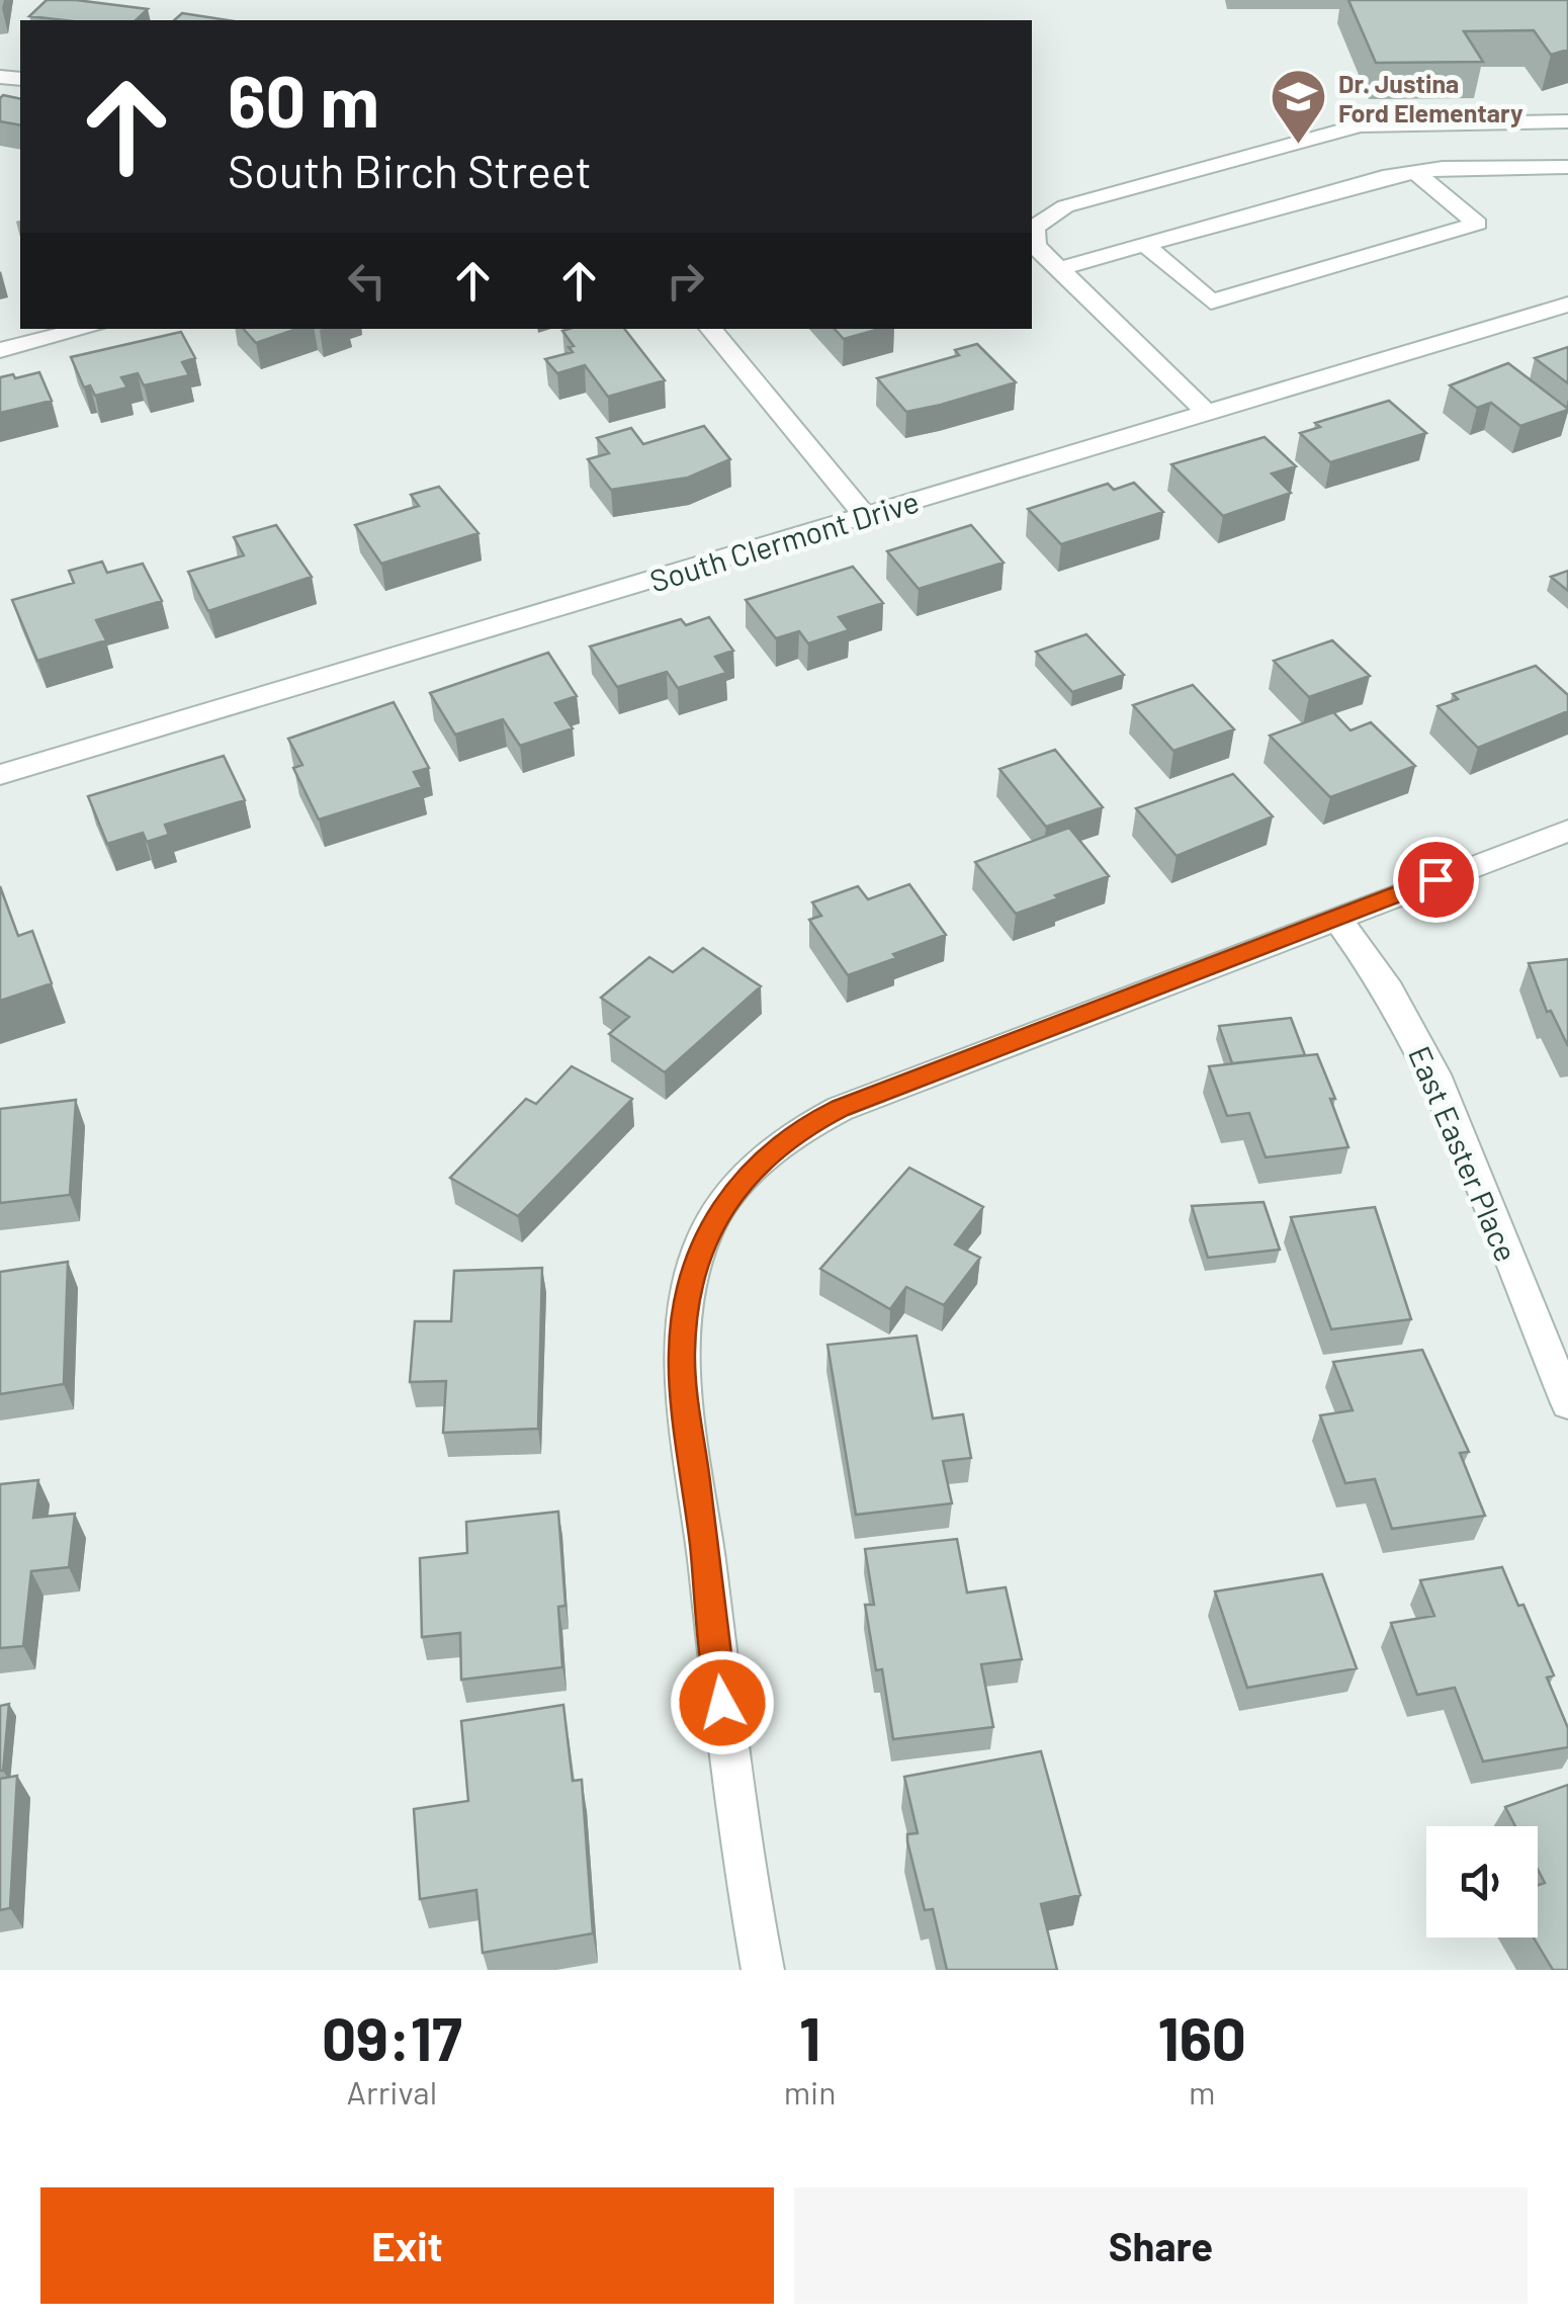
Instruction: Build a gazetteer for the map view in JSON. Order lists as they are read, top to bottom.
{
  "streets": {
    "street": ["South Clermont Drive", "East Easter Place"]
  },
  "places": {
    "school or university": ["Dr. Justina Ford Elementary"]
  },
  "page": {
    "turn": ["60 m", "South Birch Street"],
    "eta": [
      "09:17",
      "Arrival",
      "1",
      "min",
      "160",
      "m"
    ],
    "buttons": ["Exit", "Share"]
  }
}
